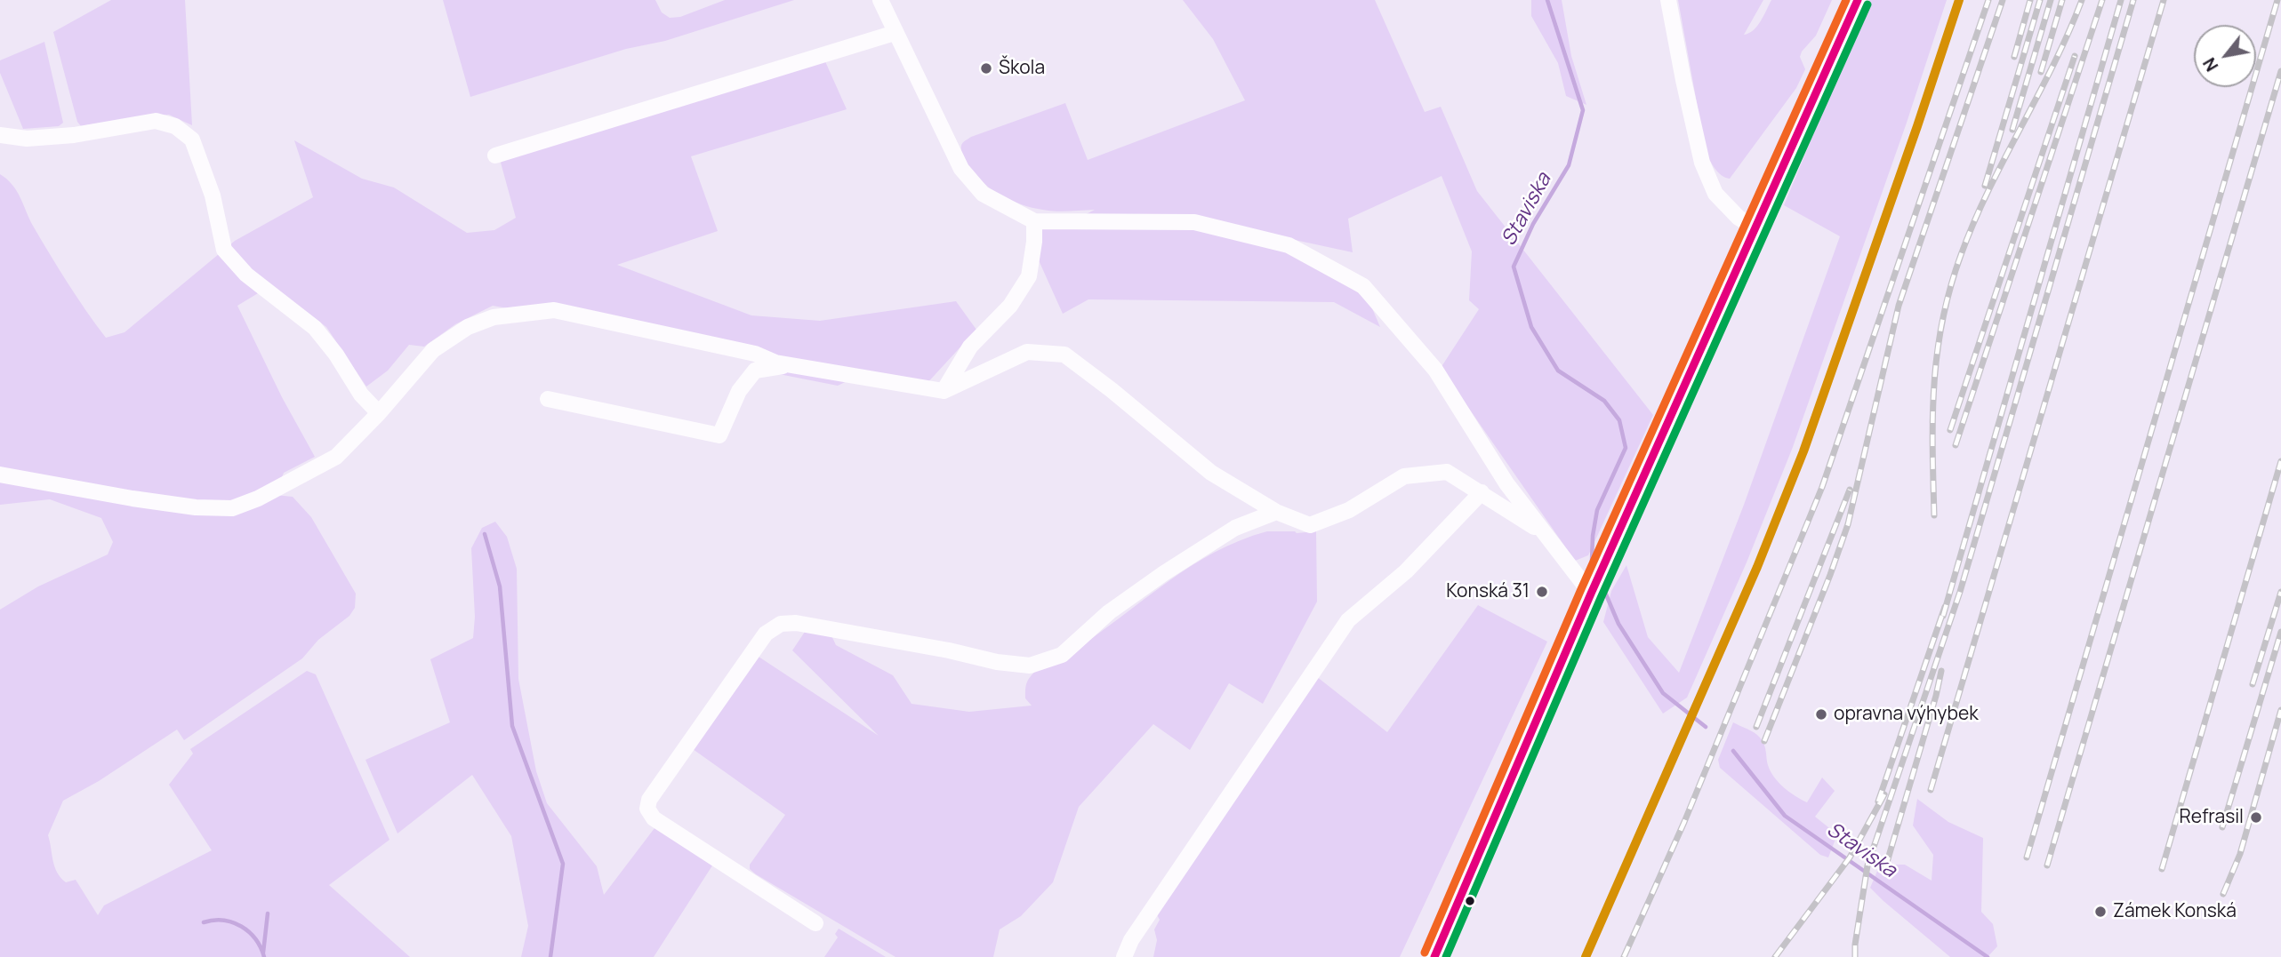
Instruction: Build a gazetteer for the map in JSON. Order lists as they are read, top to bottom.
{
  "water": ["Staviska"],
  "places": [
    "Škola",
    "Konská 31",
    "opravna výhybek",
    "Refrasil",
    "Zámek Konská"
  ],
  "north": "bottom left"
}
